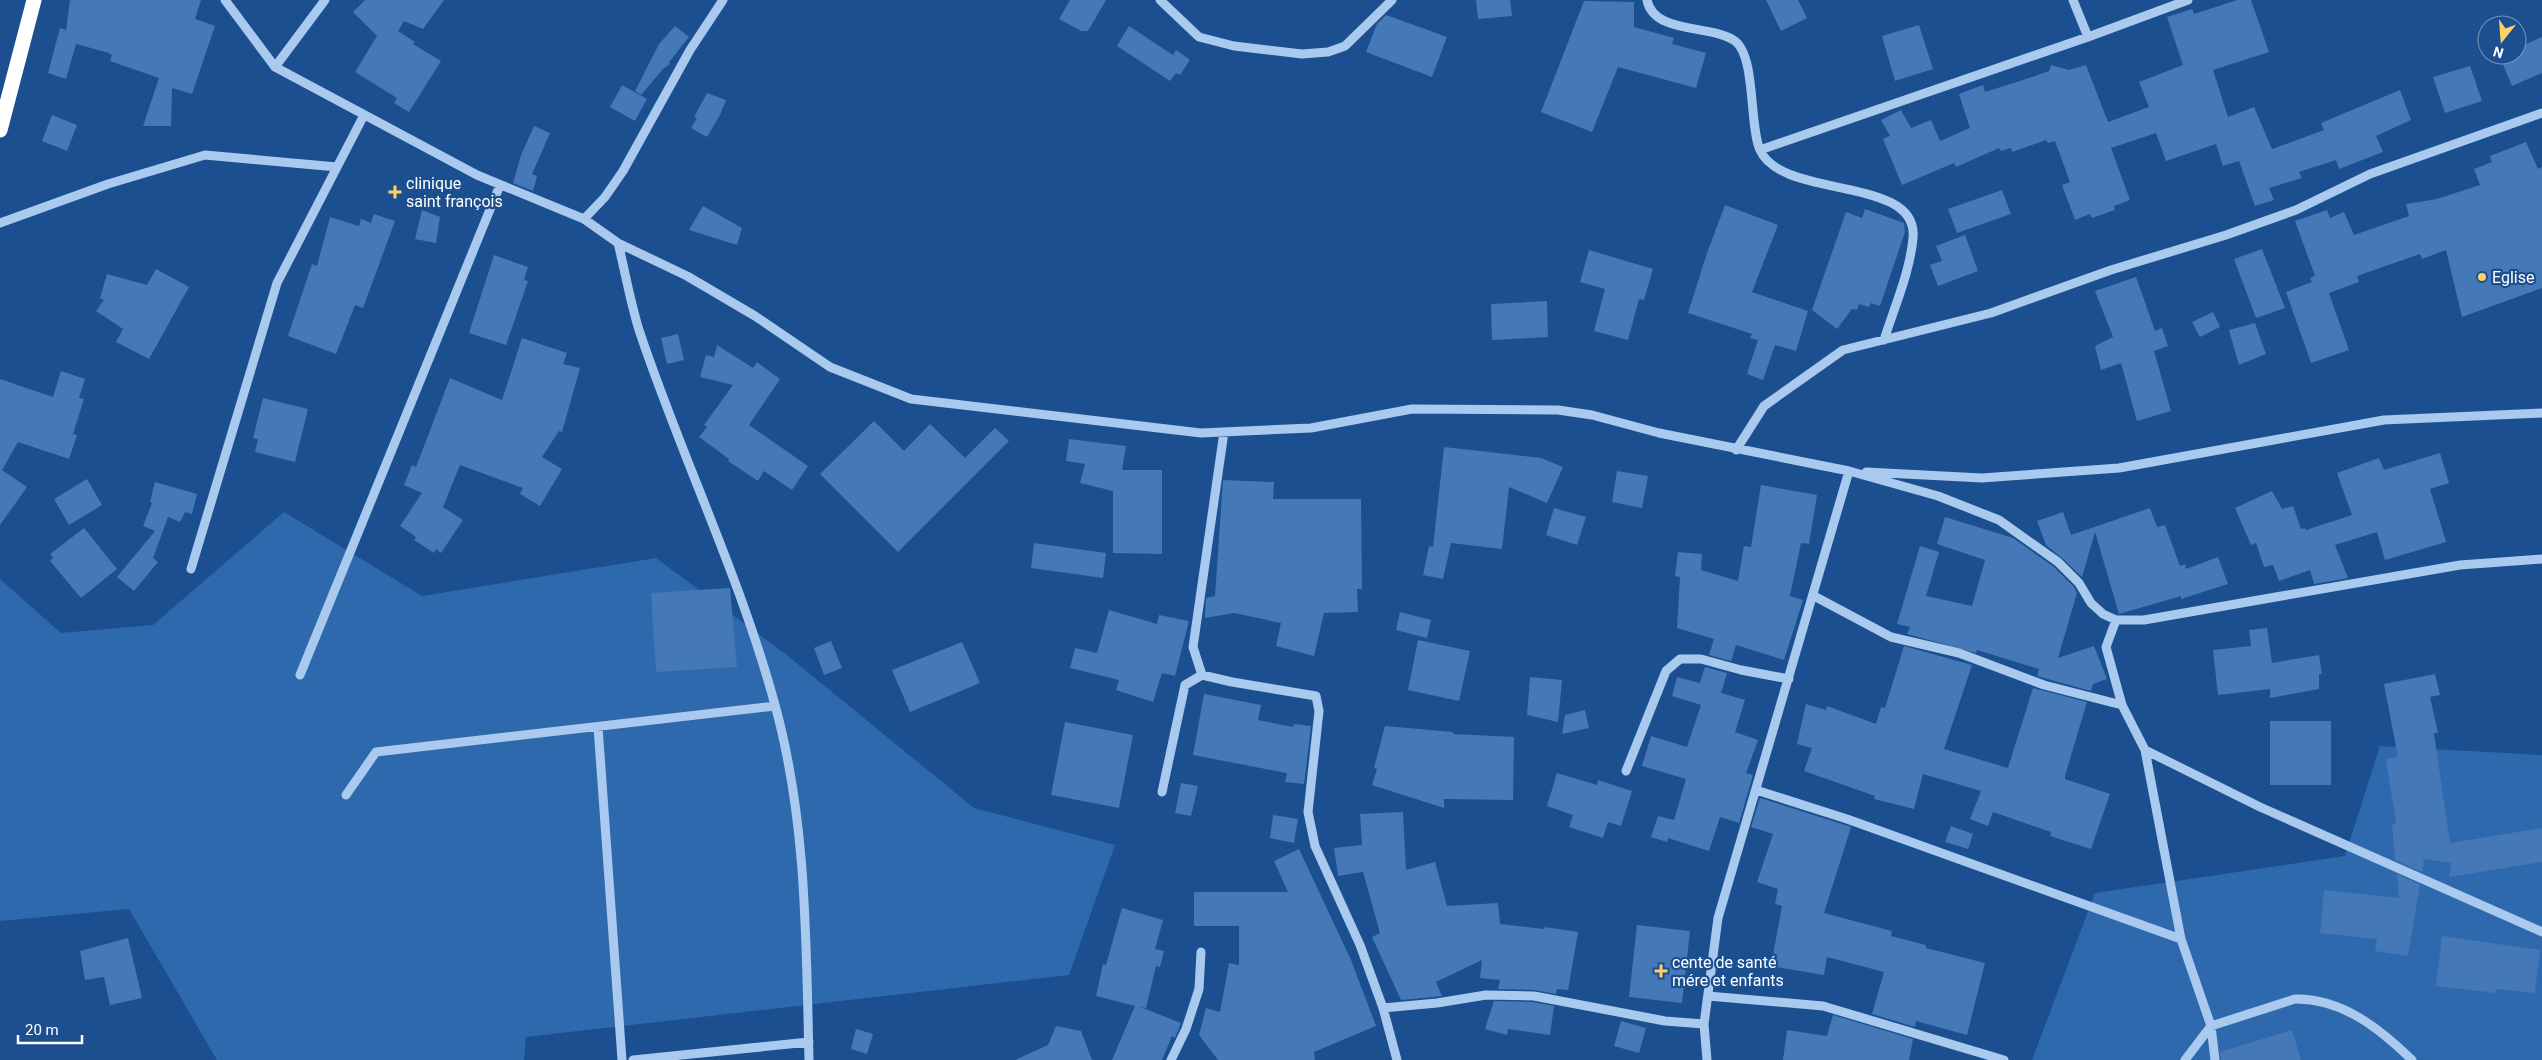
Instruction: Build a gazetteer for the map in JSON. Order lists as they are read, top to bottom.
{
  "places": {
    "health": ["clinique saint françois", "cente de santé mére et enfants"],
    "other": ["Eglise"]
  },
  "scale_bar": "20 m",
  "north": "bottom"
}
